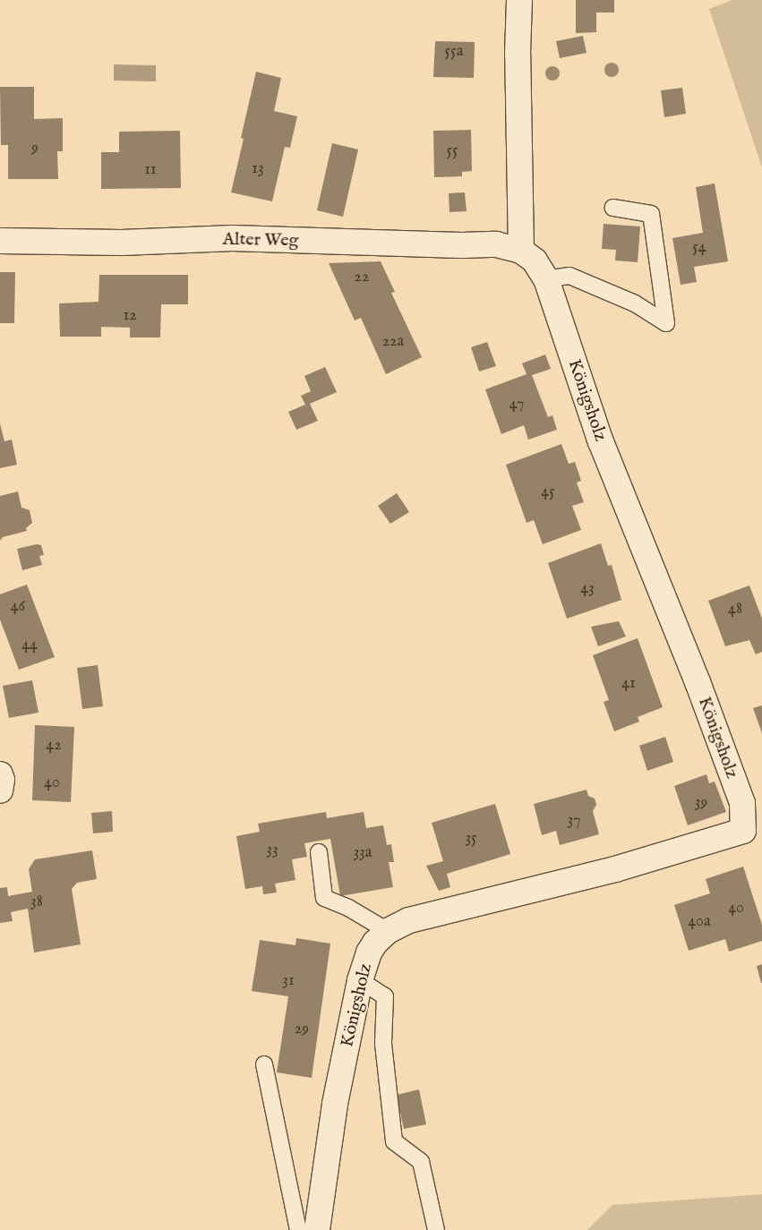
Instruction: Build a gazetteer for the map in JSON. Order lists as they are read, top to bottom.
{
  "streets": {
    "street": ["Alter Weg", "Königsholz"]
  },
  "crossings": [
    ["Alter Weg", "Königsholz"]
  ],
  "house_numbers": [
    "55a",
    "9",
    "55",
    "13",
    "11",
    "54",
    "22",
    "12",
    "22a",
    "47",
    "45",
    "43",
    "46",
    "48",
    "44",
    "41",
    "42",
    "40",
    "39",
    "37",
    "35",
    "33",
    "33a",
    "38",
    "40",
    "40a",
    "31",
    "29"
  ]
}
